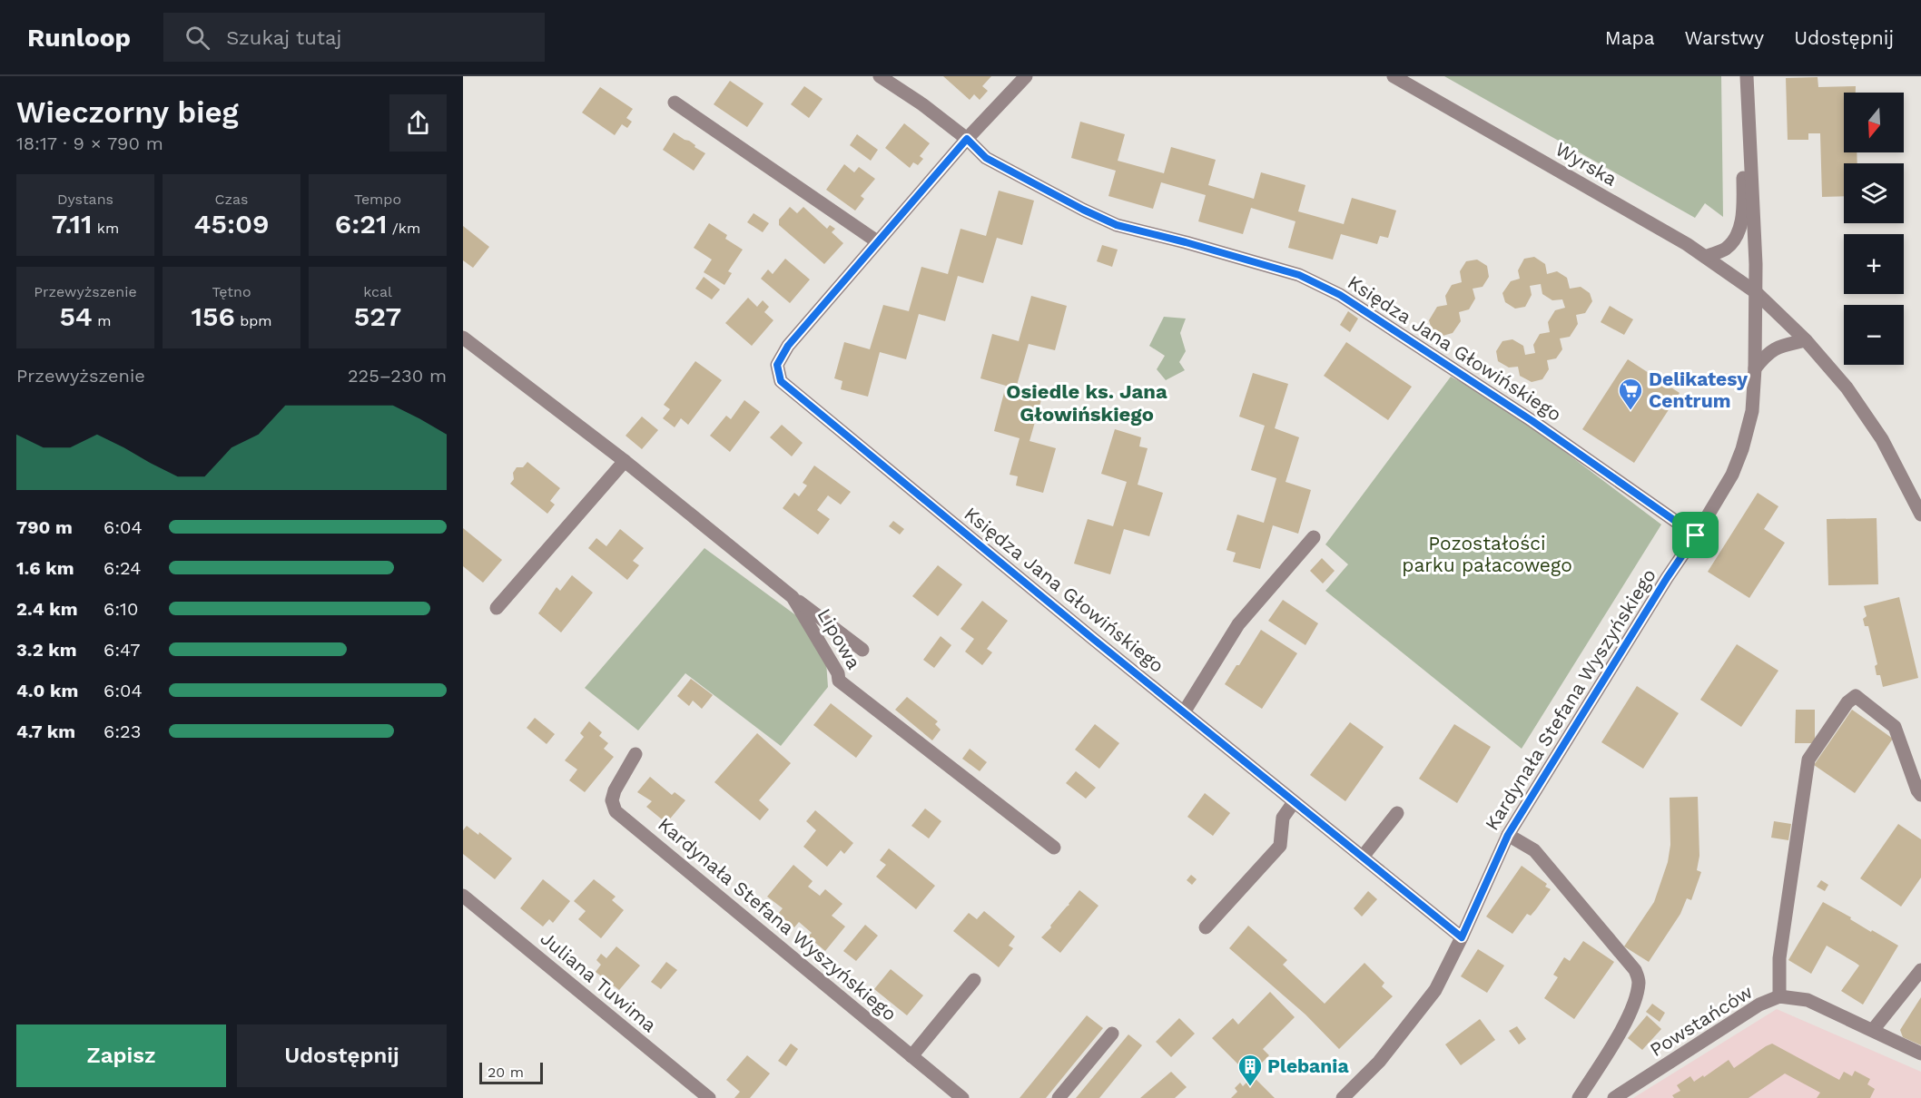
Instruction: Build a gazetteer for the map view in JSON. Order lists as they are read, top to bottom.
{
  "streets": {
    "street": [
      "Wyrska",
      "Księdza Jana Głowińskiego",
      "Lipowa",
      "Kardynała Stefana Wyszyńskiego",
      "Juliana Tuwima",
      "Powstańców"
    ]
  },
  "crossings": [
    ["Wyrska", "Kardynała Stefana Wyszyńskiego"],
    ["Księdza Jana Głowińskiego", "Kardynała Stefana Wyszyńskiego"]
  ],
  "districts": ["Osiedle ks. Jana Głowińskiego"],
  "parks": ["Pozostałości parku pałacowego"],
  "places": {
    "supermarket": ["Delikatesy Centrum"],
    "building": ["Plebania"]
  },
  "scale_bar": "20 m",
  "north": "bottom",
  "page": {
    "header": "Runloop",
    "search": "Szukaj tutaj",
    "nav": ["Mapa", "Warstwy", "Udostępnij"],
    "heading": ["Wieczorny bieg", "18:17 · 9 × 790 m"],
    "map_buttons": ["+", "−"],
    "stats": [
      ["Dystans", "7.11 km"],
      ["Czas", "45:09"],
      ["Tempo", "6:21 /km"],
      ["Przewyższenie", "54 m"],
      ["Tętno", "156 bpm"],
      ["kcal", "527"]
    ],
    "chart": ["Przewyższenie", "225–230 m"],
    "list": [
      {
        "name": "790 m",
        "note": "6:04"
      },
      {
        "name": "1.6 km",
        "note": "6:24"
      },
      {
        "name": "2.4 km",
        "note": "6:10"
      },
      {
        "name": "3.2 km",
        "note": "6:47"
      },
      {
        "name": "4.0 km",
        "note": "6:04"
      },
      {
        "name": "4.7 km",
        "note": "6:23"
      }
    ],
    "buttons": ["Zapisz", "Udostępnij"],
    "scale": "20 m"
  }
}
